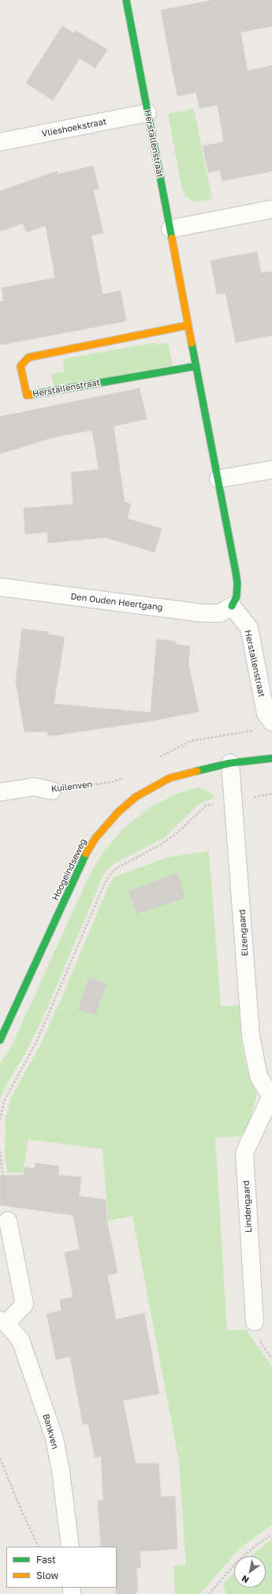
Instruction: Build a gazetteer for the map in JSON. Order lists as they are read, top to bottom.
{
  "streets": {
    "street": [
      "Vlieshoekstraat",
      "Herstallenstraat",
      "Den Ouden Heertgang",
      "Kuilenven",
      "Hoogeindseweg",
      "Elzengaard",
      "Lindengaard",
      "Bankven"
    ]
  },
  "crossings": [
    ["Vlieshoekstraat", "Herstallenstraat"],
    ["Herstallenstraat", "Den Ouden Heertgang"],
    ["Hoogeindseweg", "Elzengaard"],
    ["Elzengaard", "Lindengaard"]
  ],
  "legend": ["Fast", "Slow"],
  "north": "bottom left"
}
